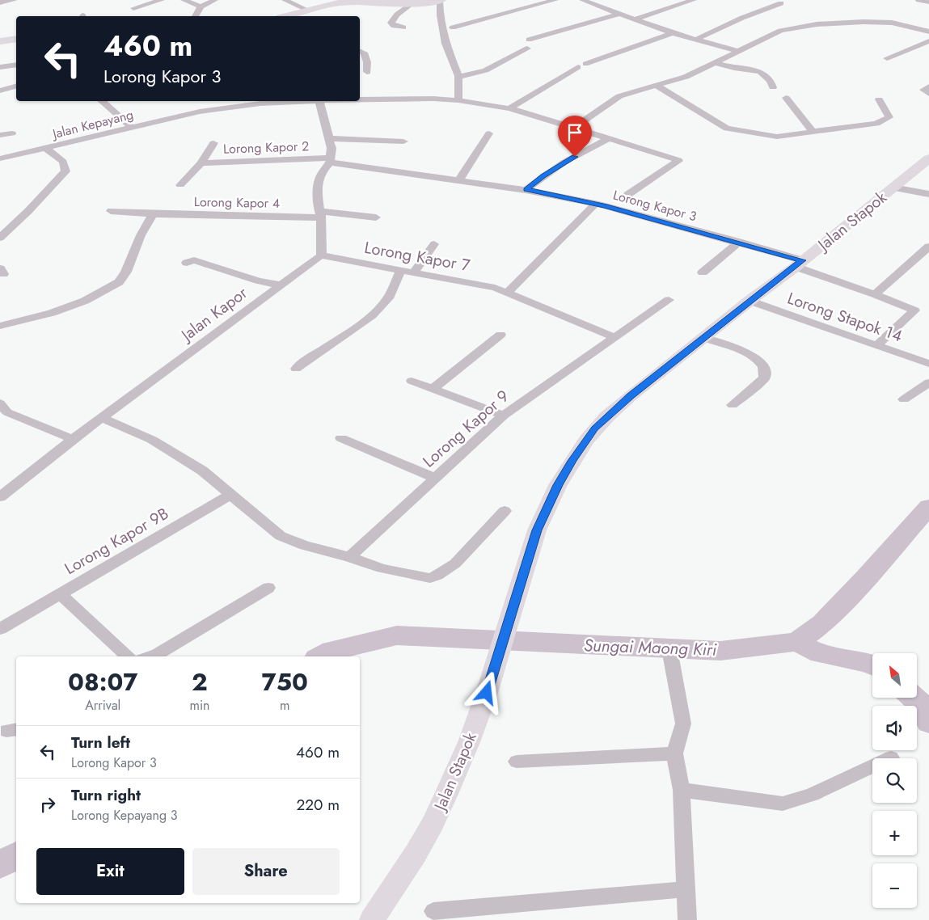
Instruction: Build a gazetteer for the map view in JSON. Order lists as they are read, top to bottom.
{
  "streets": {
    "main road": ["Jalan Stapok"],
    "street": [
      "Jalan Kepayang",
      "Lorong Kapor 2",
      "Lorong Kapor 4",
      "Lorong Kapor 3",
      "Lorong Kapor 7",
      "Jalan Kapor",
      "Lorong Stapok 14",
      "Lorong Kapor 9",
      "Lorong Kapor 9B"
    ]
  },
  "crossings": [
    ["Lorong Kapor 2", "Lorong Kapor 3"],
    ["Lorong Kapor 3", "Jalan Stapok"],
    ["Lorong Kapor 3", "Lorong Stapok 14"],
    ["Jalan Stapok", "Lorong Stapok 14"],
    ["Lorong Kapor 7", "Jalan Kapor"]
  ],
  "water": ["Sungai Maong Kiri"],
  "north": "top left",
  "page": {
    "turn": ["460 m", "Lorong Kapor 3"],
    "map_buttons": ["+", "−"],
    "eta": [
      "08:07",
      "Arrival",
      "2",
      "min",
      "750",
      "m"
    ],
    "list": [
      {
        "name": "Turn left",
        "note": "Lorong Kapor 3",
        "value": "460 m"
      },
      {
        "name": "Turn right",
        "note": "Lorong Kepayang 3",
        "value": "220 m"
      }
    ],
    "buttons": ["Exit", "Share"]
  }
}
